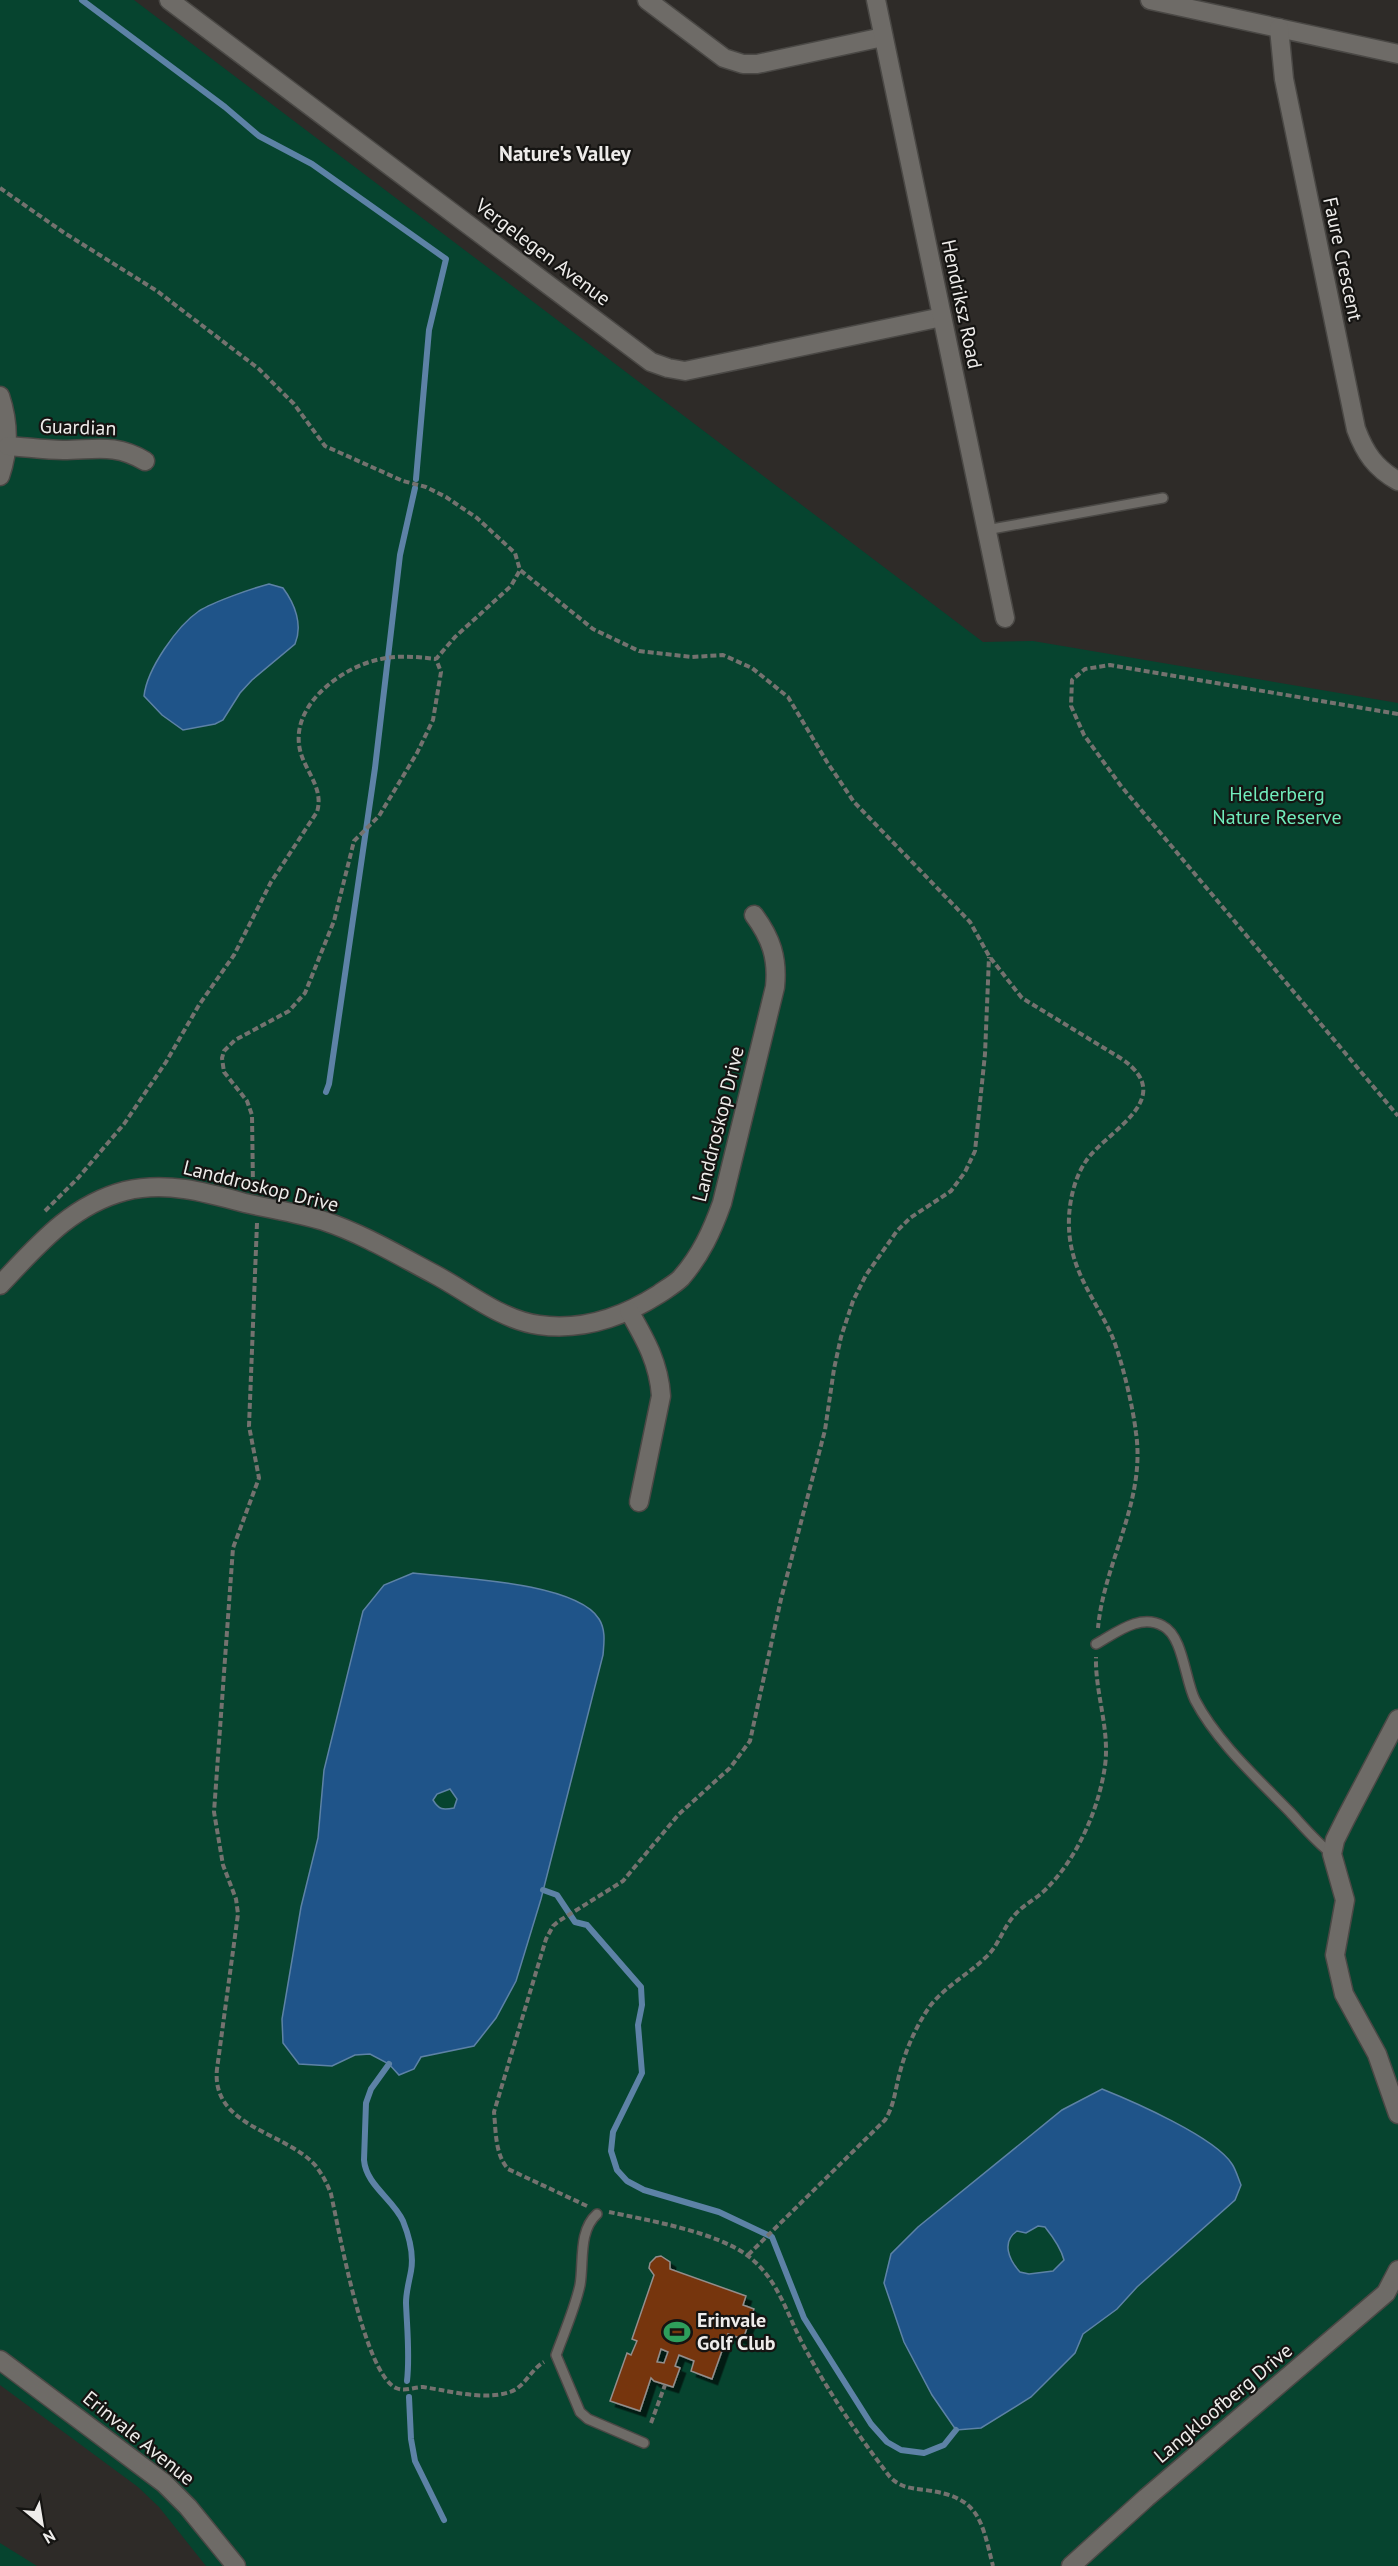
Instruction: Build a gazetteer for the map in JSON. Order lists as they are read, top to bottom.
{
  "streets": {
    "street": [
      "Vergelegen Avenue",
      "Faure Crescent",
      "Hendriksz Road",
      "Guardian",
      "Landdroskop Drive",
      "Langkloofberg Drive",
      "Erinvale Avenue"
    ]
  },
  "crossings": [
    ["Vergelegen Avenue", "Hendriksz Road"]
  ],
  "districts": ["Nature's Valley"],
  "parks": ["Helderberg Nature Reserve"],
  "places": {
    "sports": ["Erinvale Golf Club"]
  },
  "north": "bottom right"
}
